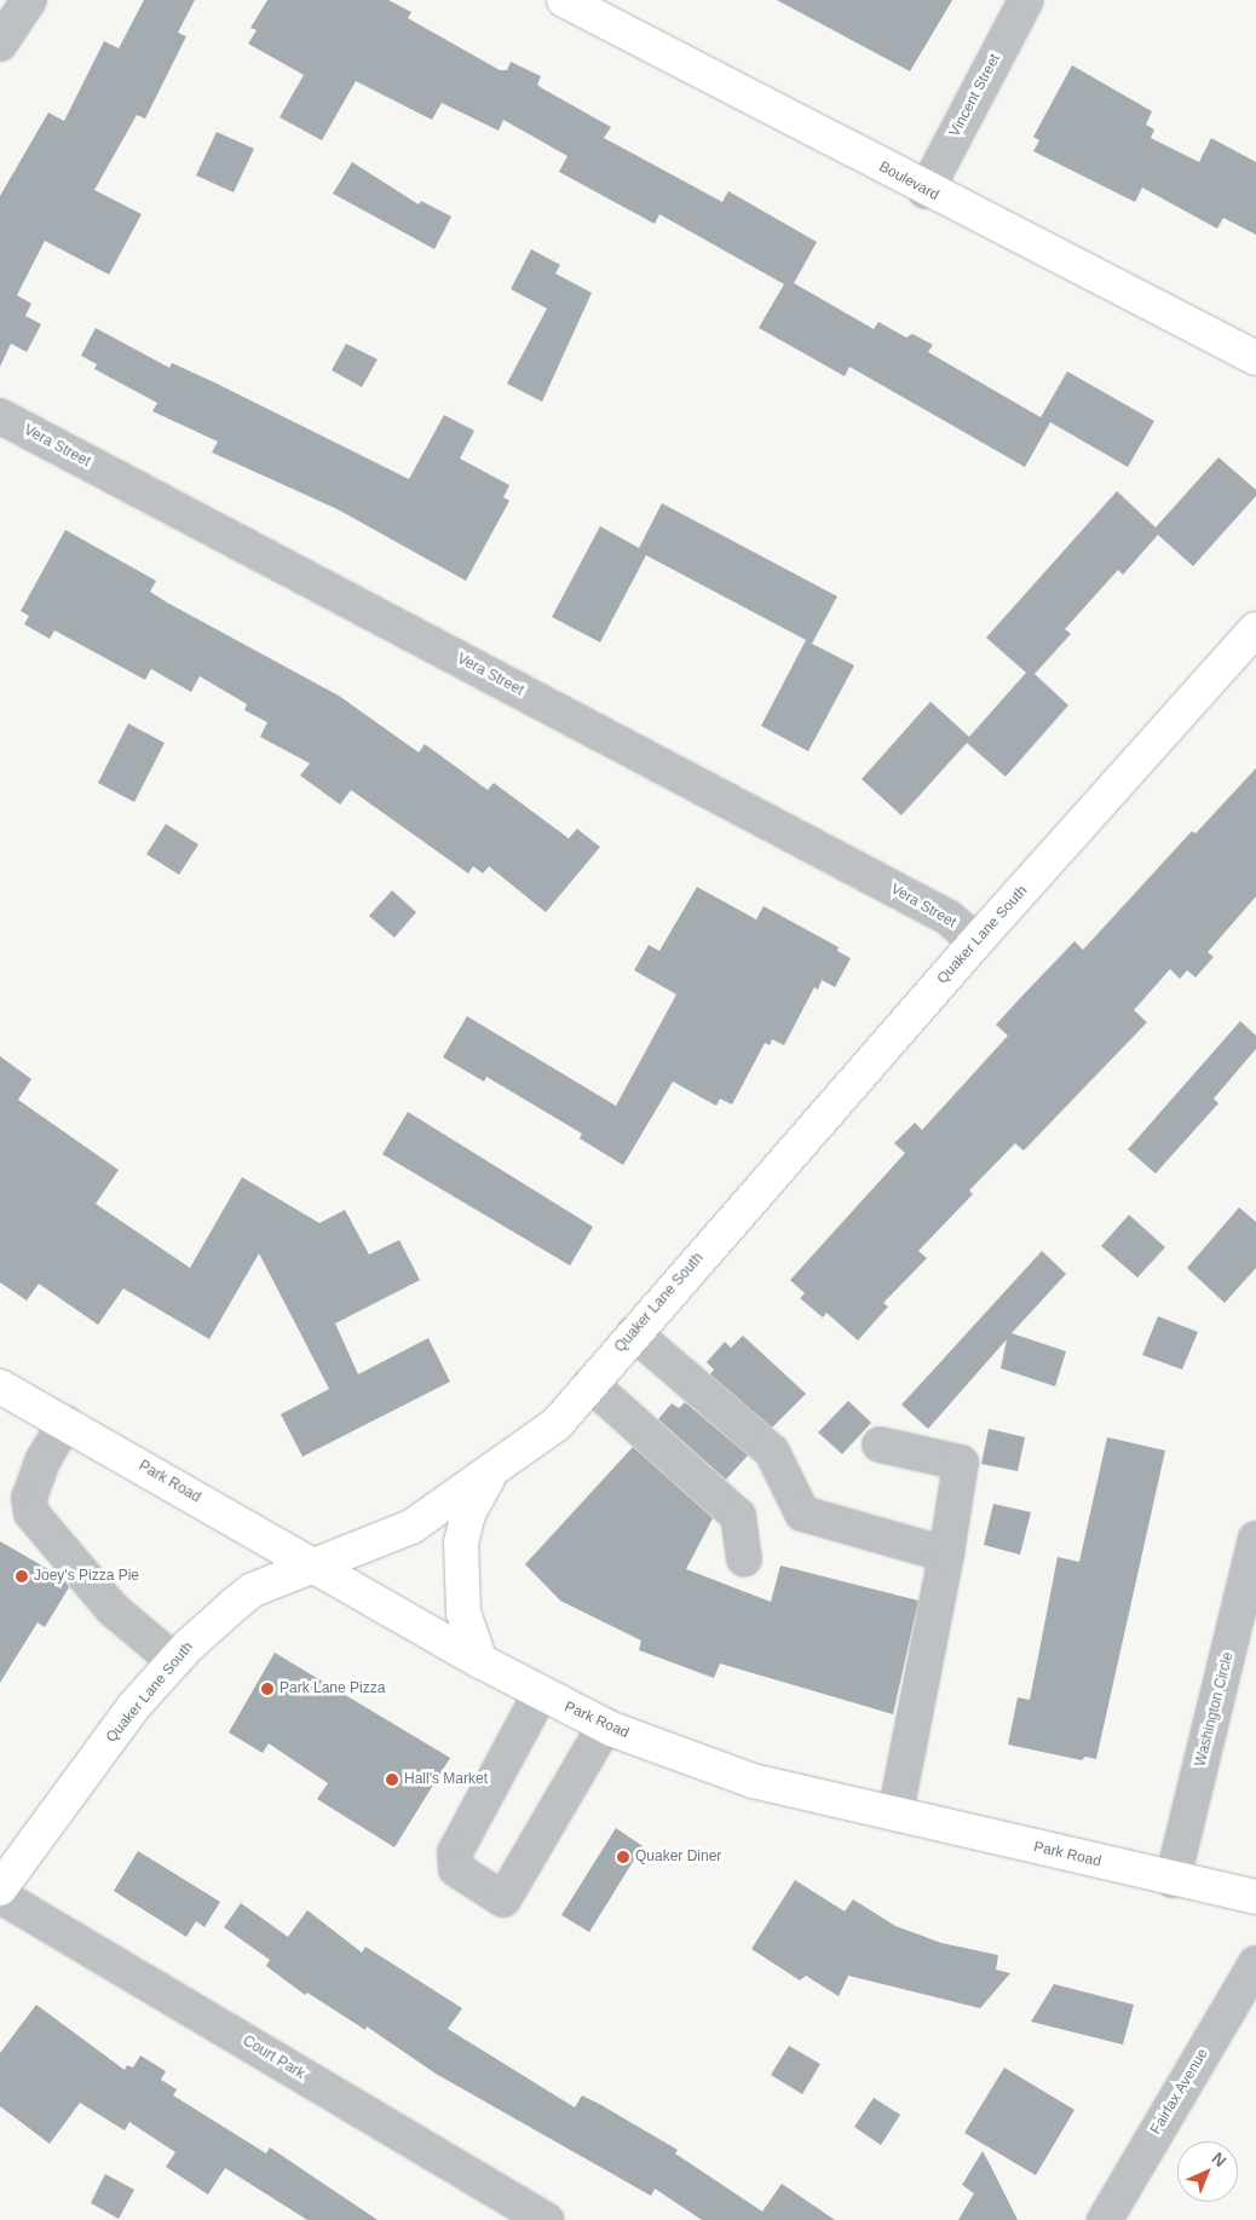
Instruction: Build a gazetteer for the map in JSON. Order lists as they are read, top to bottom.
{
  "streets": {
    "main road": ["Boulevard", "Quaker Lane South", "Park Road"],
    "street": [
      "Vincent Street",
      "Vera Street",
      "Washington Circle",
      "Court Park",
      "Fairfax Avenue"
    ]
  },
  "crossings": [
    ["Vincent Street", "Boulevard"],
    ["Vera Street", "Quaker Lane South"],
    ["Quaker Lane South", "Park Road"],
    ["Park Road", "Washington Circle"]
  ],
  "places": [
    "Joey's Pizza Pie",
    "Park Lane Pizza",
    "Hall's Market",
    "Quaker Diner"
  ],
  "north": "top right"
}
